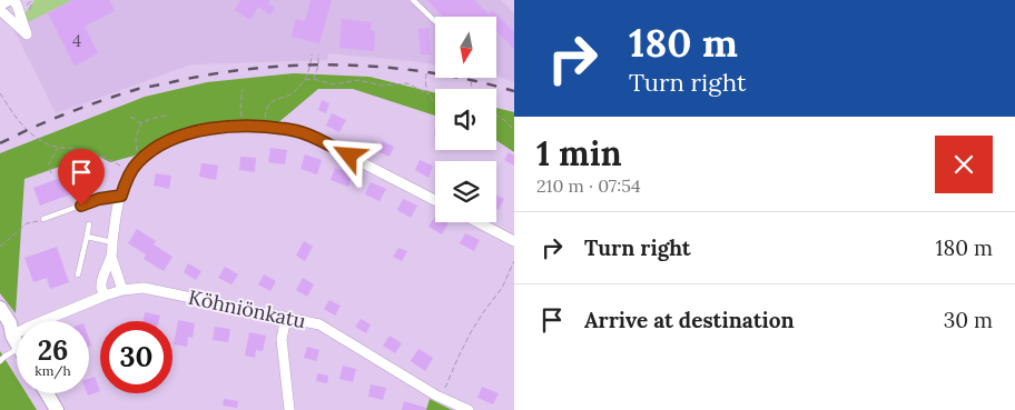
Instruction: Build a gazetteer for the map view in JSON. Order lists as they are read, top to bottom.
{
  "streets": {
    "street": ["Köhniönkatu"]
  },
  "house_numbers": ["4"],
  "north": "bottom",
  "page": {
    "turn": ["180 m", "Turn right"],
    "heading": ["1 min", "210 m · 07:54"],
    "list": [
      {
        "name": "Turn right",
        "value": "180 m"
      },
      {
        "name": "Arrive at destination",
        "value": "30 m"
      }
    ],
    "speed": "26 km/h",
    "limit": "30"
  }
}
